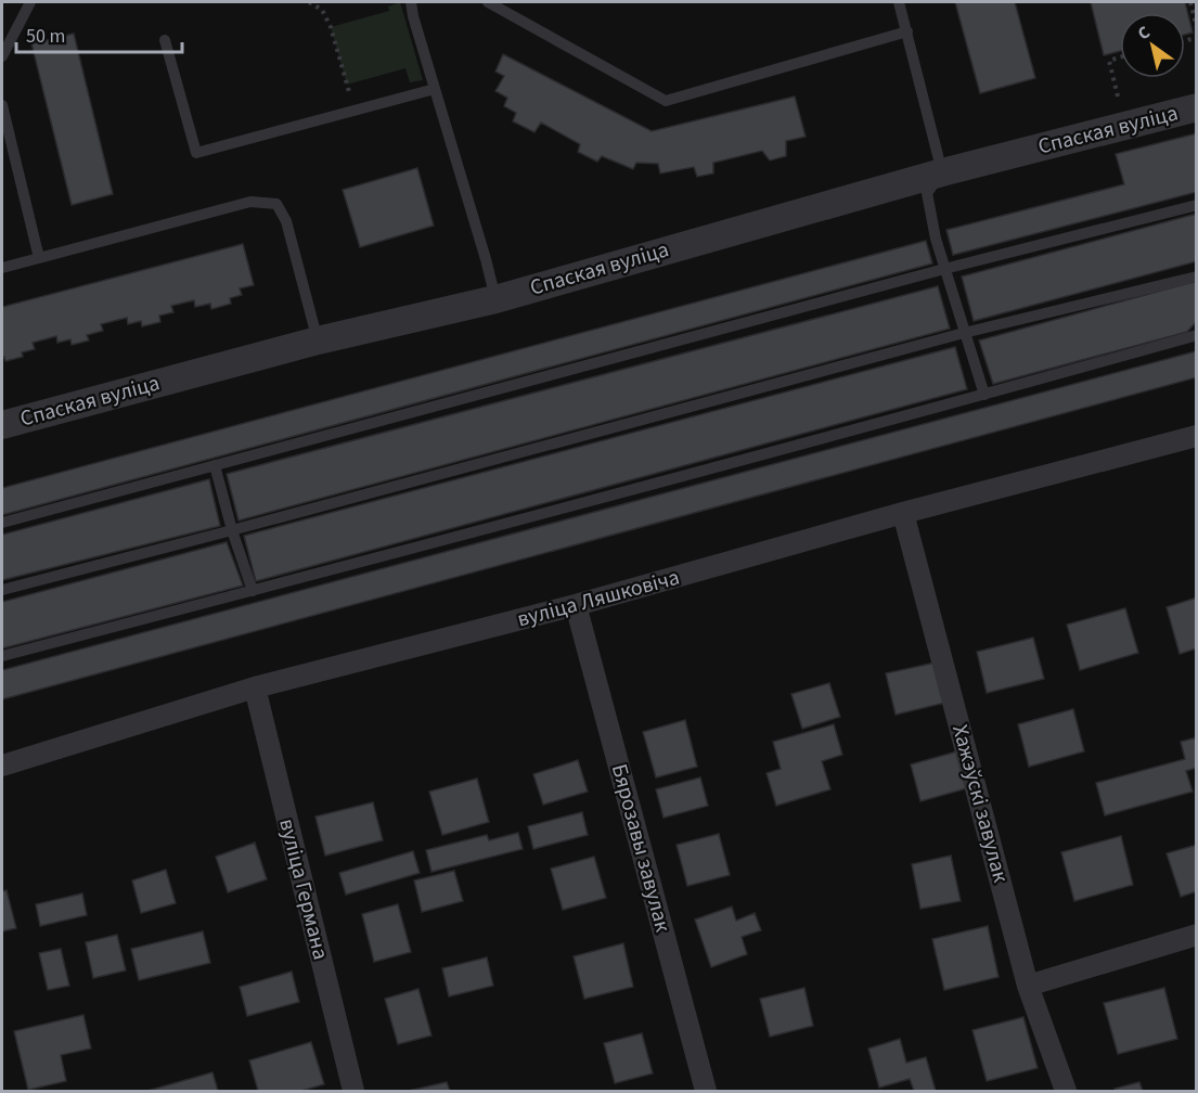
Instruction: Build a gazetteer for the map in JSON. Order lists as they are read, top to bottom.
{
  "streets": {
    "street": [
      "Спаская вуліца",
      "вуліца Ляшковіча",
      "Хажэўскі завулак",
      "Бярозавы завулак",
      "вуліца Германа"
    ]
  },
  "crossings": [
    ["вуліца Ляшковіча", "Хажэўскі завулак"],
    ["вуліца Ляшковіча", "Бярозавы завулак"],
    ["вуліца Ляшковіча", "вуліца Германа"]
  ],
  "scale_bar": "50 m",
  "north": "top left"
}
